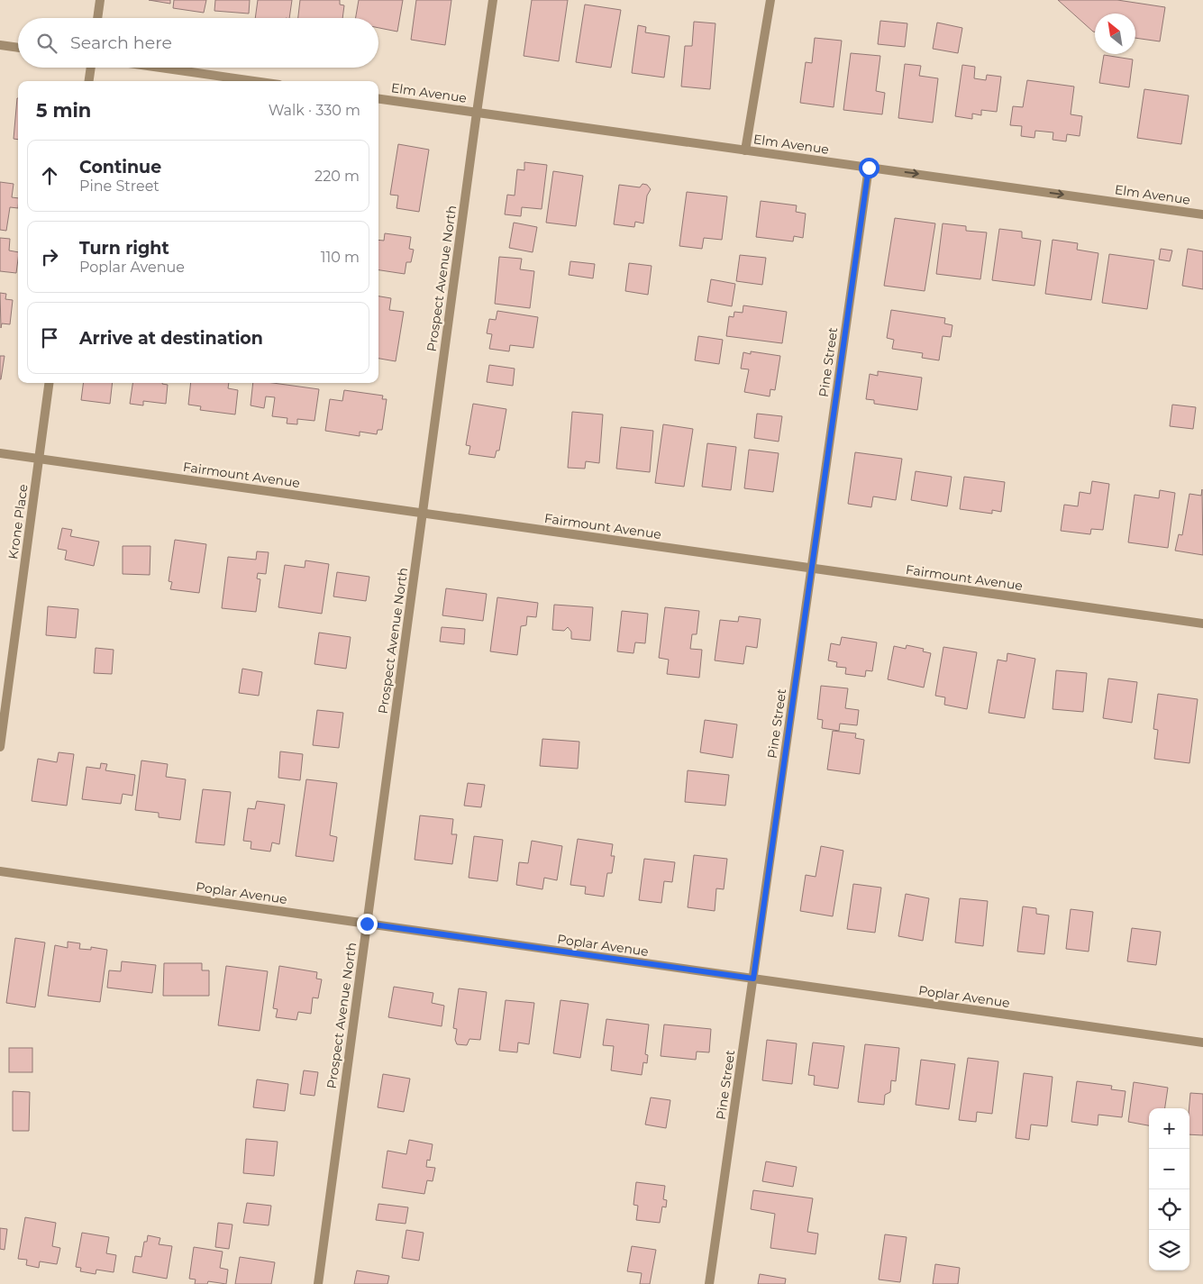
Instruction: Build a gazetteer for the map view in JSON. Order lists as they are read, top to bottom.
{
  "streets": {
    "street": [
      "Elm Avenue",
      "Prospect Avenue North",
      "Pine Street",
      "Fairmount Avenue",
      "Krone Place",
      "Poplar Avenue"
    ]
  },
  "crossings": [
    ["Elm Avenue", "Prospect Avenue North"],
    ["Elm Avenue", "Pine Street"],
    ["Prospect Avenue North", "Fairmount Avenue"],
    ["Prospect Avenue North", "Poplar Avenue"],
    ["Pine Street", "Fairmount Avenue"],
    ["Pine Street", "Poplar Avenue"],
    ["Fairmount Avenue", "Krone Place"]
  ],
  "one_way": ["Elm Avenue"],
  "north": "top left",
  "page": {
    "search": "Search here",
    "heading": ["5 min", "Walk · 330 m"],
    "list": [
      ["Continue", "Pine Street", "220 m"],
      ["Turn right", "Poplar Avenue", "110 m"],
      "Arrive at destination"
    ],
    "map_buttons": ["+", "−"]
  }
}
